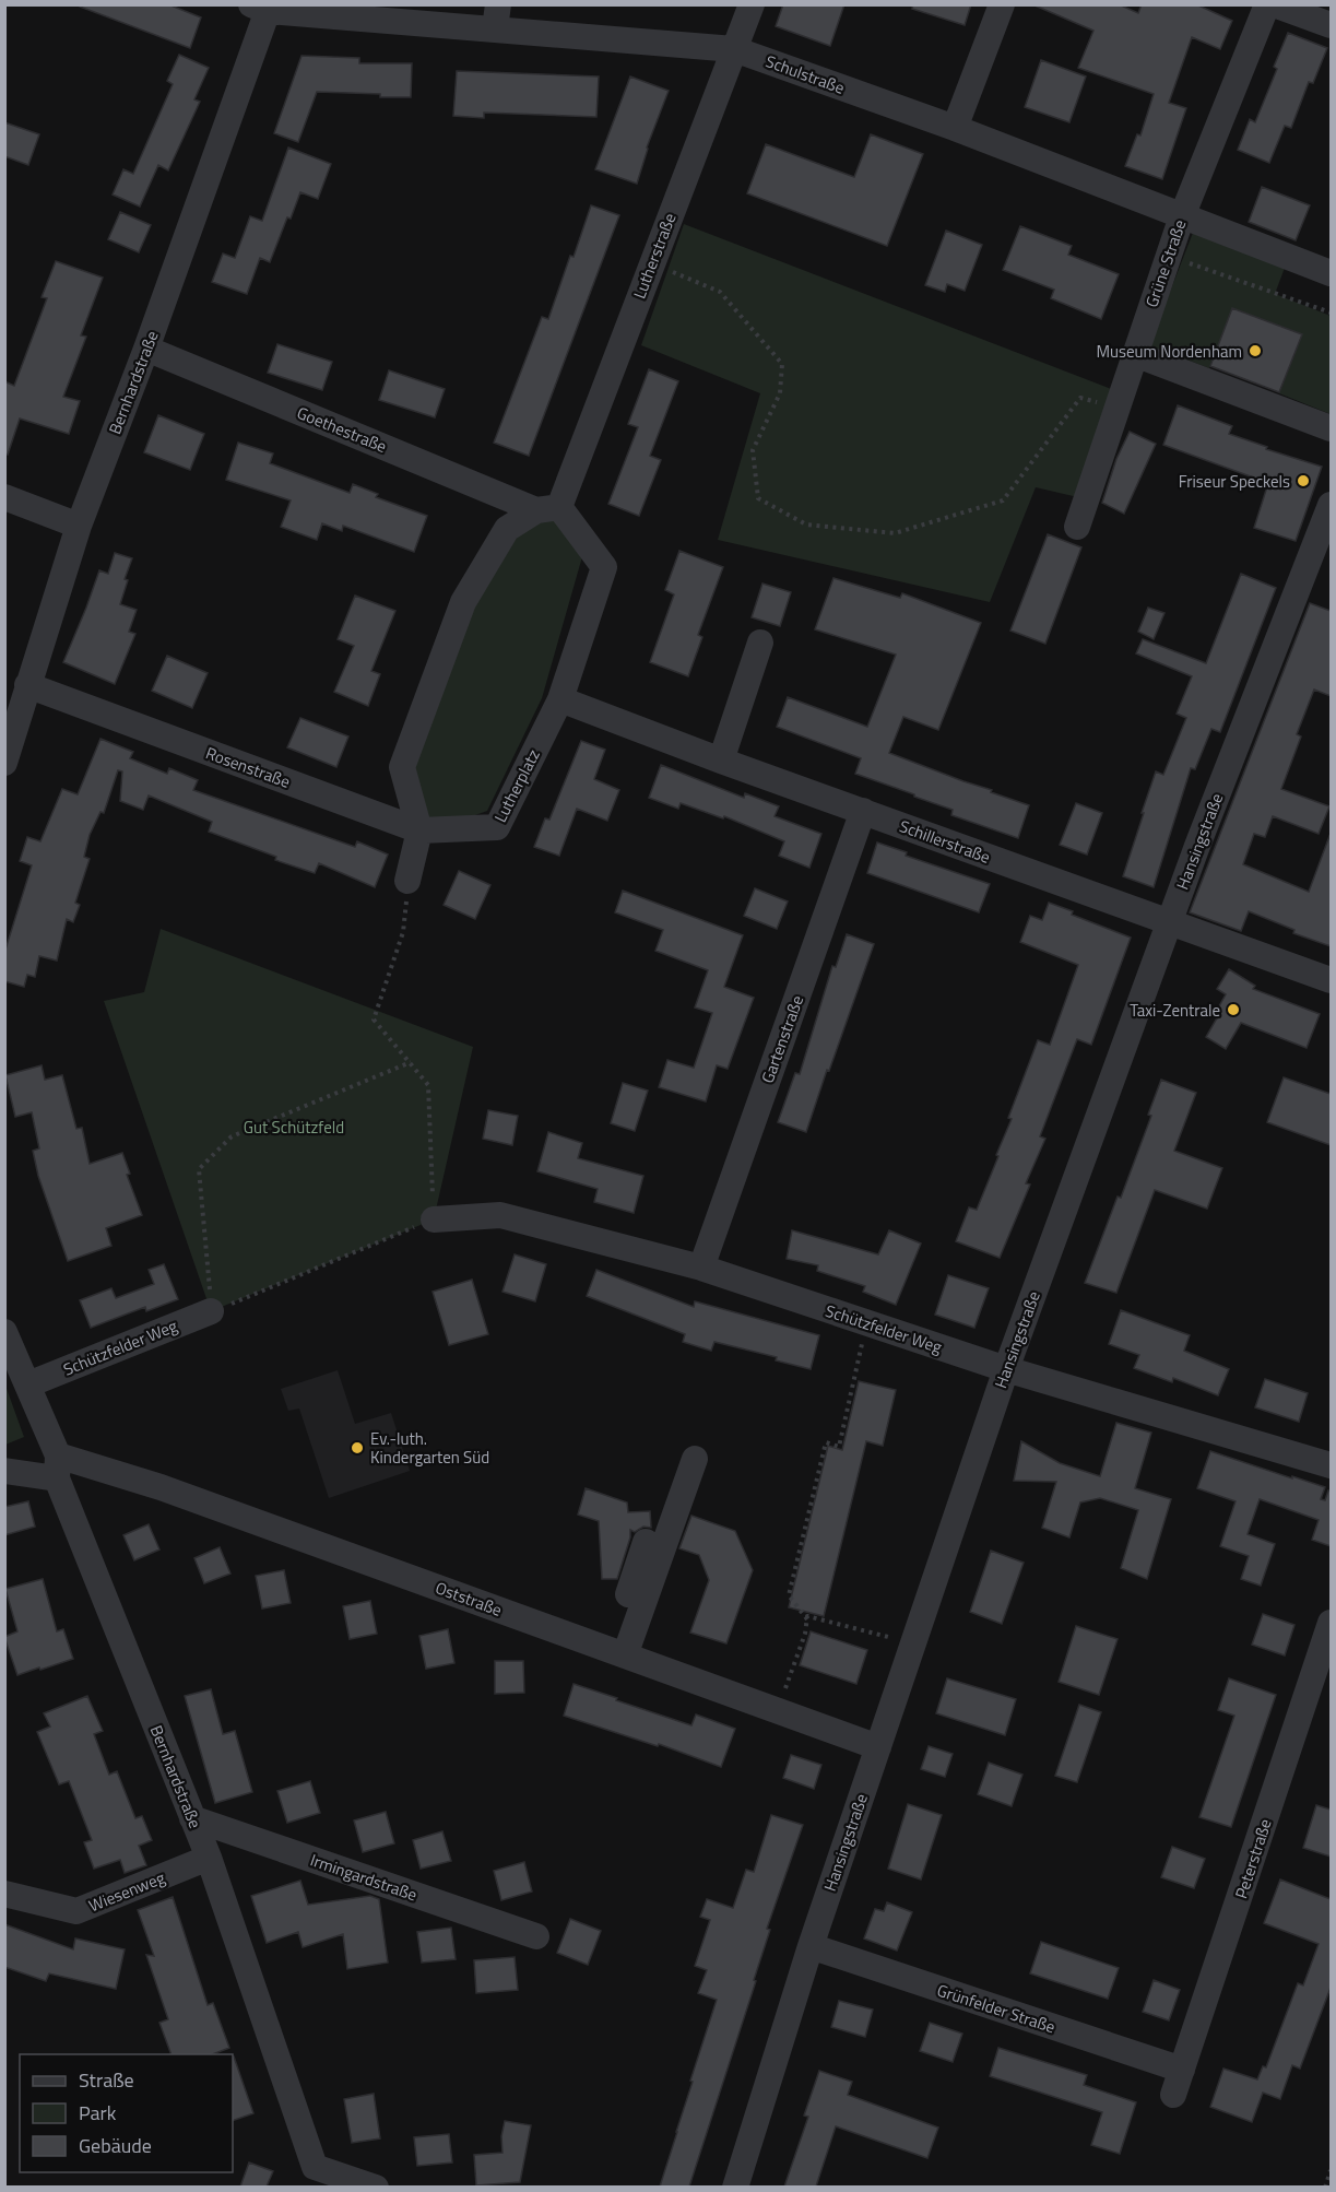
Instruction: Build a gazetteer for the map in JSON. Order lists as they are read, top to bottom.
{
  "streets": {
    "street": [
      "Schulstraße",
      "Lutherstraße",
      "Grüne Straße",
      "Bernhardstraße",
      "Goethestraße",
      "Rosenstraße",
      "Lutherplatz",
      "Schillerstraße",
      "Hansingstraße",
      "Gartenstraße",
      "Schützfelder Weg",
      "Oststraße",
      "Peterstraße",
      "Irmingardstraße",
      "Wiesenweg",
      "Grünfelder Straße"
    ]
  },
  "crossings": [
    ["Schulstraße", "Lutherstraße"],
    ["Schulstraße", "Grüne Straße"],
    ["Schulstraße", "Bernhardstraße"],
    ["Lutherstraße", "Goethestraße"],
    ["Lutherstraße", "Lutherplatz"],
    ["Bernhardstraße", "Goethestraße"],
    ["Bernhardstraße", "Rosenstraße"],
    ["Bernhardstraße", "Schützfelder Weg"],
    ["Bernhardstraße", "Oststraße"],
    ["Bernhardstraße", "Irmingardstraße"],
    ["Bernhardstraße", "Wiesenweg"],
    ["Goethestraße", "Lutherplatz"],
    ["Rosenstraße", "Lutherplatz"],
    ["Lutherplatz", "Schillerstraße"],
    ["Schillerstraße", "Hansingstraße"],
    ["Schillerstraße", "Gartenstraße"],
    ["Hansingstraße", "Schützfelder Weg"],
    ["Hansingstraße", "Oststraße"],
    ["Hansingstraße", "Grünfelder Straße"],
    ["Gartenstraße", "Schützfelder Weg"],
    ["Peterstraße", "Grünfelder Straße"]
  ],
  "parks": ["Gut Schützfeld"],
  "places": [
    "Museum Nordenham",
    "Friseur Speckels",
    "Taxi-Zentrale",
    "Ev.-luth. Kindergarten Süd"
  ],
  "legend": ["Straße", "Park", "Gebäude"]
}
